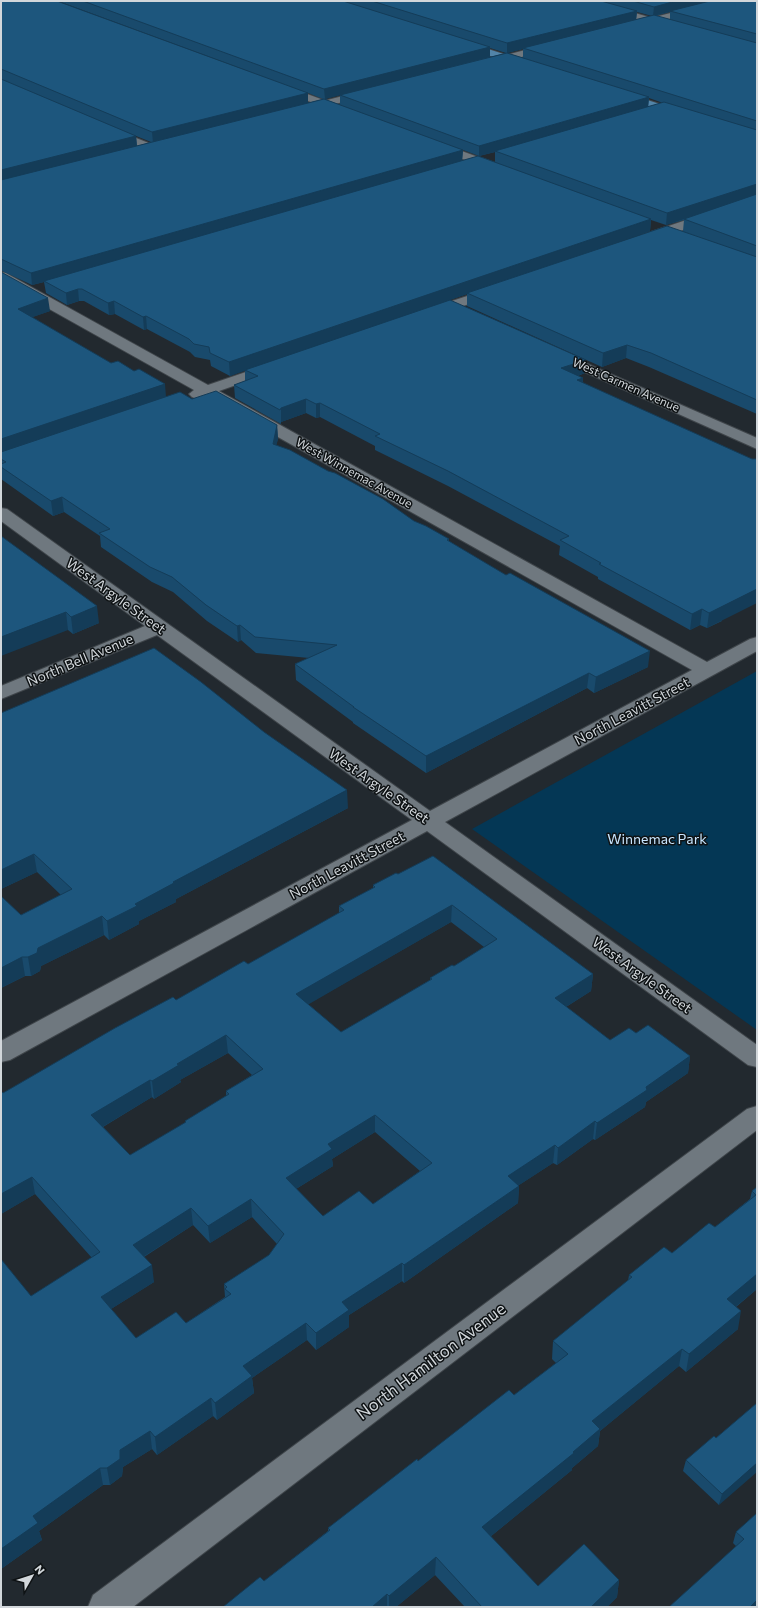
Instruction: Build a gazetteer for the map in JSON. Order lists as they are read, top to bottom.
{
  "streets": {
    "street": [
      "West Carmen Avenue",
      "West Winnemac Avenue",
      "West Argyle Street",
      "North Bell Avenue",
      "North Leavitt Street",
      "North Hamilton Avenue"
    ]
  },
  "crossings": [
    ["West Winnemac Avenue", "North Leavitt Street"],
    ["West Argyle Street", "North Bell Avenue"],
    ["West Argyle Street", "North Leavitt Street"]
  ],
  "parks": ["Winnemac Park"],
  "north": "top right"
}
